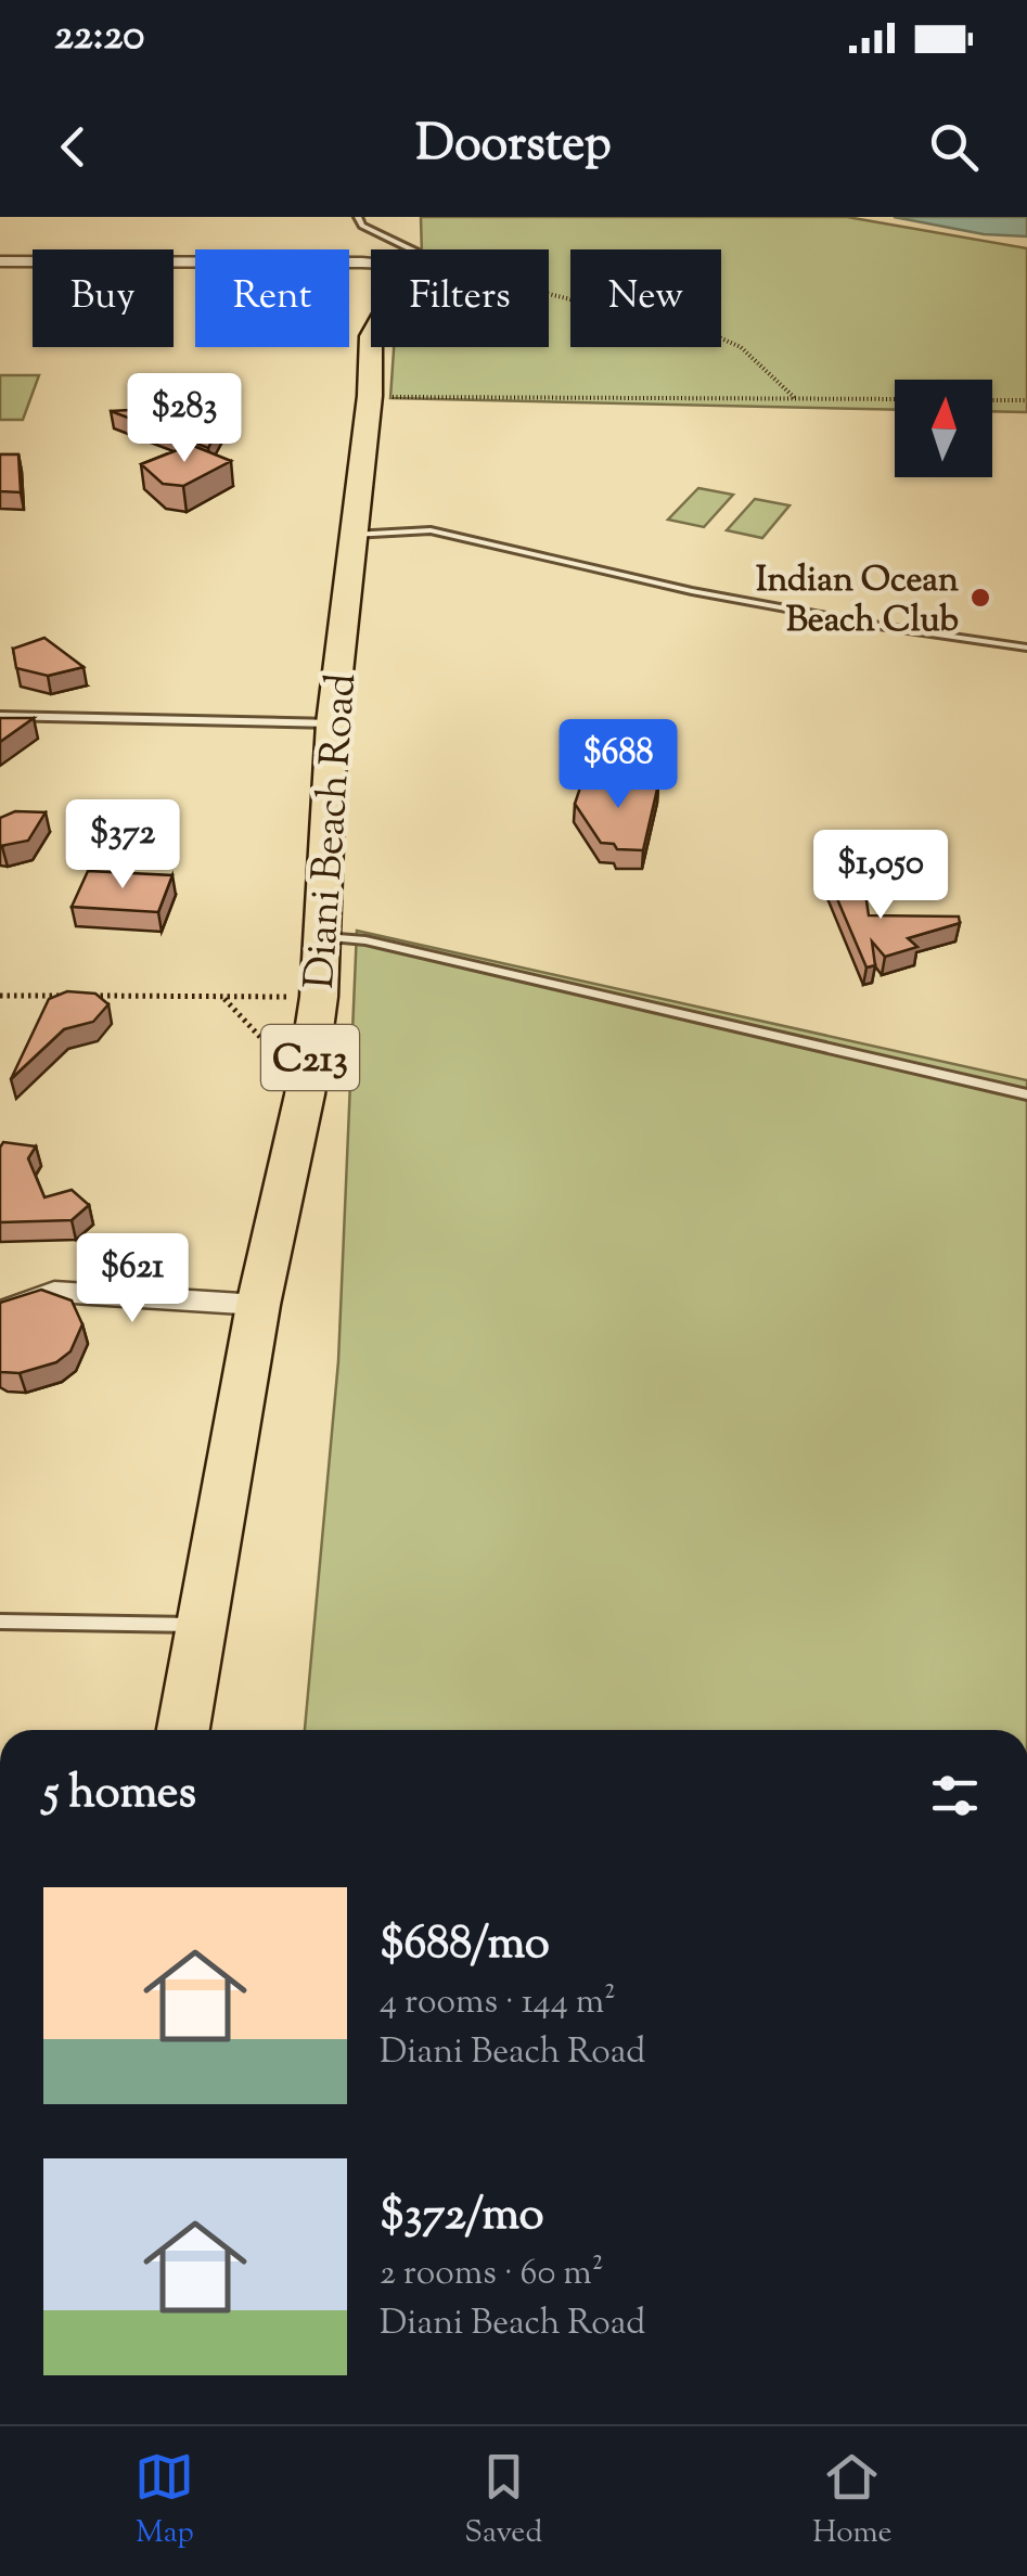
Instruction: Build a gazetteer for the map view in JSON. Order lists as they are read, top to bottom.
{
  "streets": {
    "main road": ["Diani Beach Road", "C213"]
  },
  "crossings": [
    ["Diani Beach Road", "C213"]
  ],
  "places": ["Indian Ocean Beach Club"],
  "north": "top",
  "page": {
    "status": "22:20",
    "header": "Doorstep",
    "chip": [
      "Buy",
      "Rent",
      "Filters",
      "New"
    ],
    "price": [
      "$283",
      "$688",
      "$372",
      "$1,050",
      "$621"
    ],
    "heading": "5 homes",
    "list": [
      {
        "name": "$688/mo",
        "note": "4 rooms · 144 m² · Diani Beach Road"
      },
      {
        "name": "$372/mo",
        "note": "2 rooms · 60 m² · Diani Beach Road"
      }
    ],
    "tabs": ["Map", "Saved", "Home"]
  }
}
